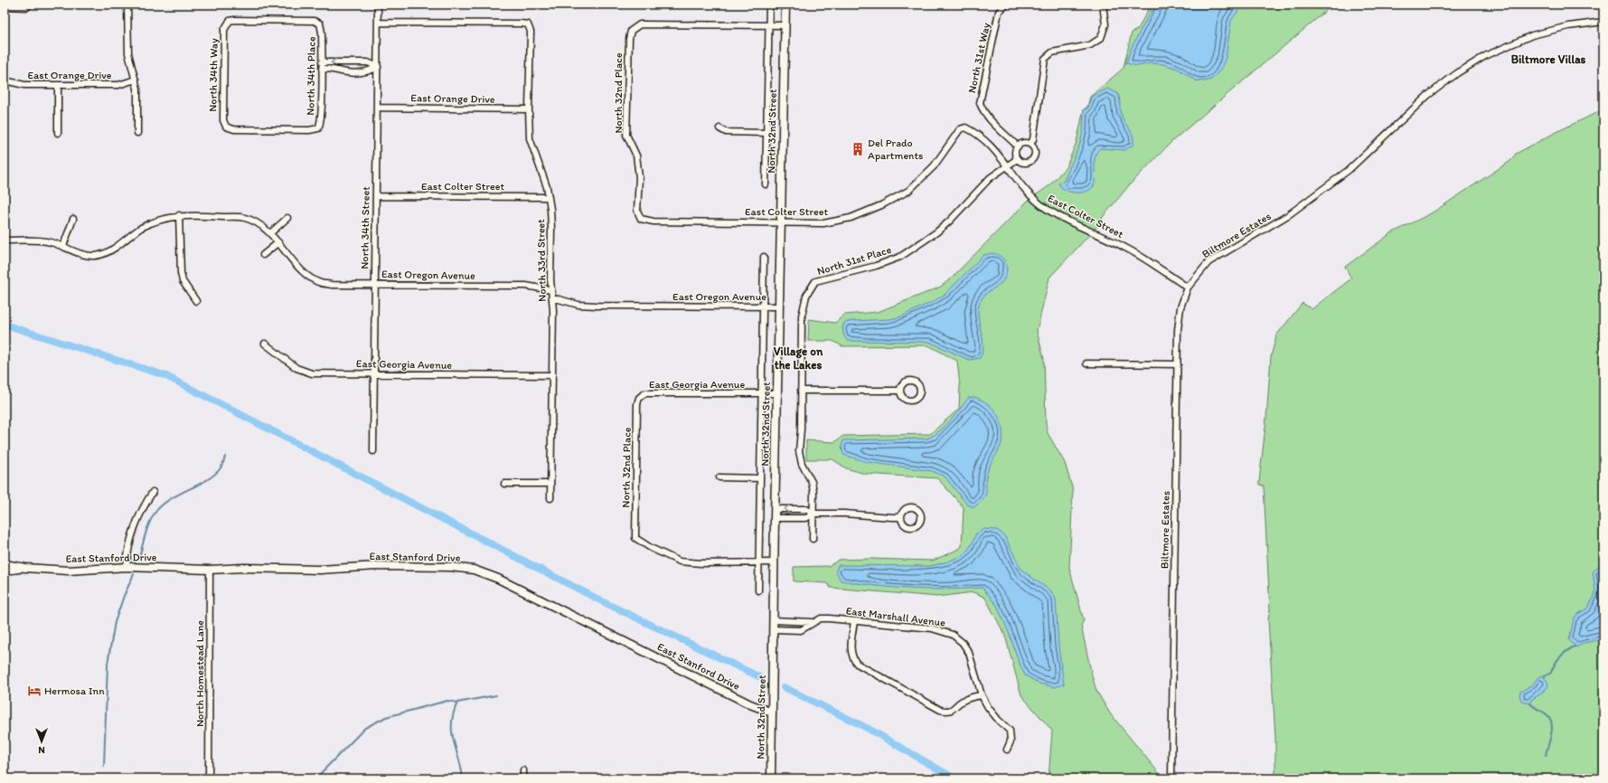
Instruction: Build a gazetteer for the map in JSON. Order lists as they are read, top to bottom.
{
  "streets": {
    "street": [
      "North 31st Way",
      "East Orange Drive",
      "North 34th Way",
      "North 34th Place",
      "North 32nd Place",
      "North 32nd Street",
      "East Colter Street",
      "North 34th Street",
      "Biltmore Estates",
      "North 33rd Street",
      "North 31st Place",
      "East Oregon Avenue",
      "East Georgia Avenue",
      "East Stanford Drive",
      "East Marshall Avenue",
      "North Homestead Lane"
    ]
  },
  "crossings": [
    ["North 31st Way", "North 31st Place"],
    ["East Orange Drive", "North 34th Street"],
    ["East Orange Drive", "North 33rd Street"],
    ["North 34th Way", "North 34th Place"],
    ["North 32nd Place", "North 32nd Street"],
    ["North 32nd Place", "East Colter Street"],
    ["North 32nd Place", "East Georgia Avenue"],
    ["North 32nd Street", "East Colter Street"],
    ["North 32nd Street", "East Oregon Avenue"],
    ["North 32nd Street", "East Georgia Avenue"],
    ["North 32nd Street", "East Stanford Drive"],
    ["North 32nd Street", "East Marshall Avenue"],
    ["East Colter Street", "North 34th Street"],
    ["East Colter Street", "Biltmore Estates"],
    ["East Colter Street", "North 33rd Street"],
    ["East Colter Street", "North 31st Place"],
    ["North 34th Street", "North 33rd Street"],
    ["North 34th Street", "East Oregon Avenue"],
    ["North 34th Street", "East Georgia Avenue"],
    ["North 33rd Street", "East Oregon Avenue"],
    ["North 33rd Street", "East Georgia Avenue"],
    ["East Stanford Drive", "North Homestead Lane"]
  ],
  "districts": ["Biltmore Villas", "Village on the Lakes"],
  "places": {
    "building": ["Del Prado Apartments"],
    "hotel": ["Hermosa Inn"]
  },
  "north": "bottom"
}
